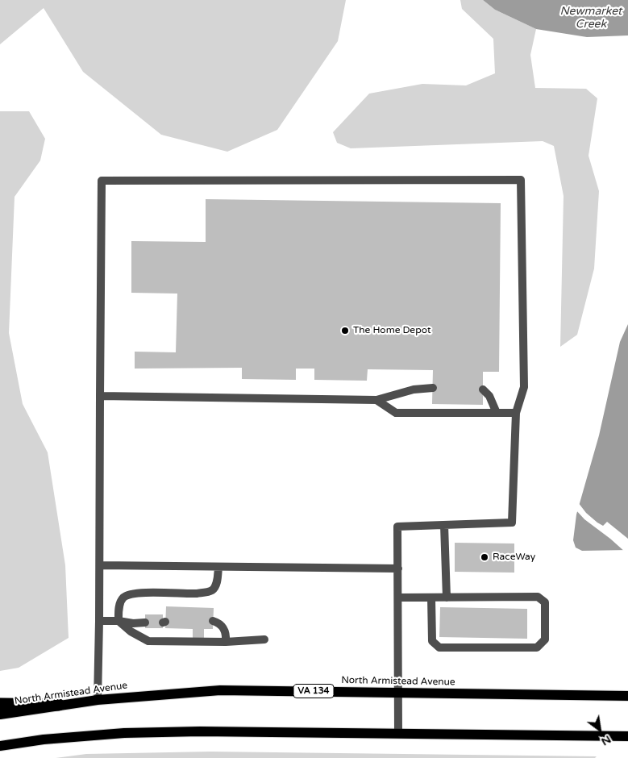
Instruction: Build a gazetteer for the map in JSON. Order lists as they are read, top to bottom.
{
  "streets": {
    "main road": ["North Armistead Avenue", "VA 134"]
  },
  "water": ["Newmarket Creek"],
  "places": ["The Home Depot", "RaceWay"],
  "north": "bottom right"
}
